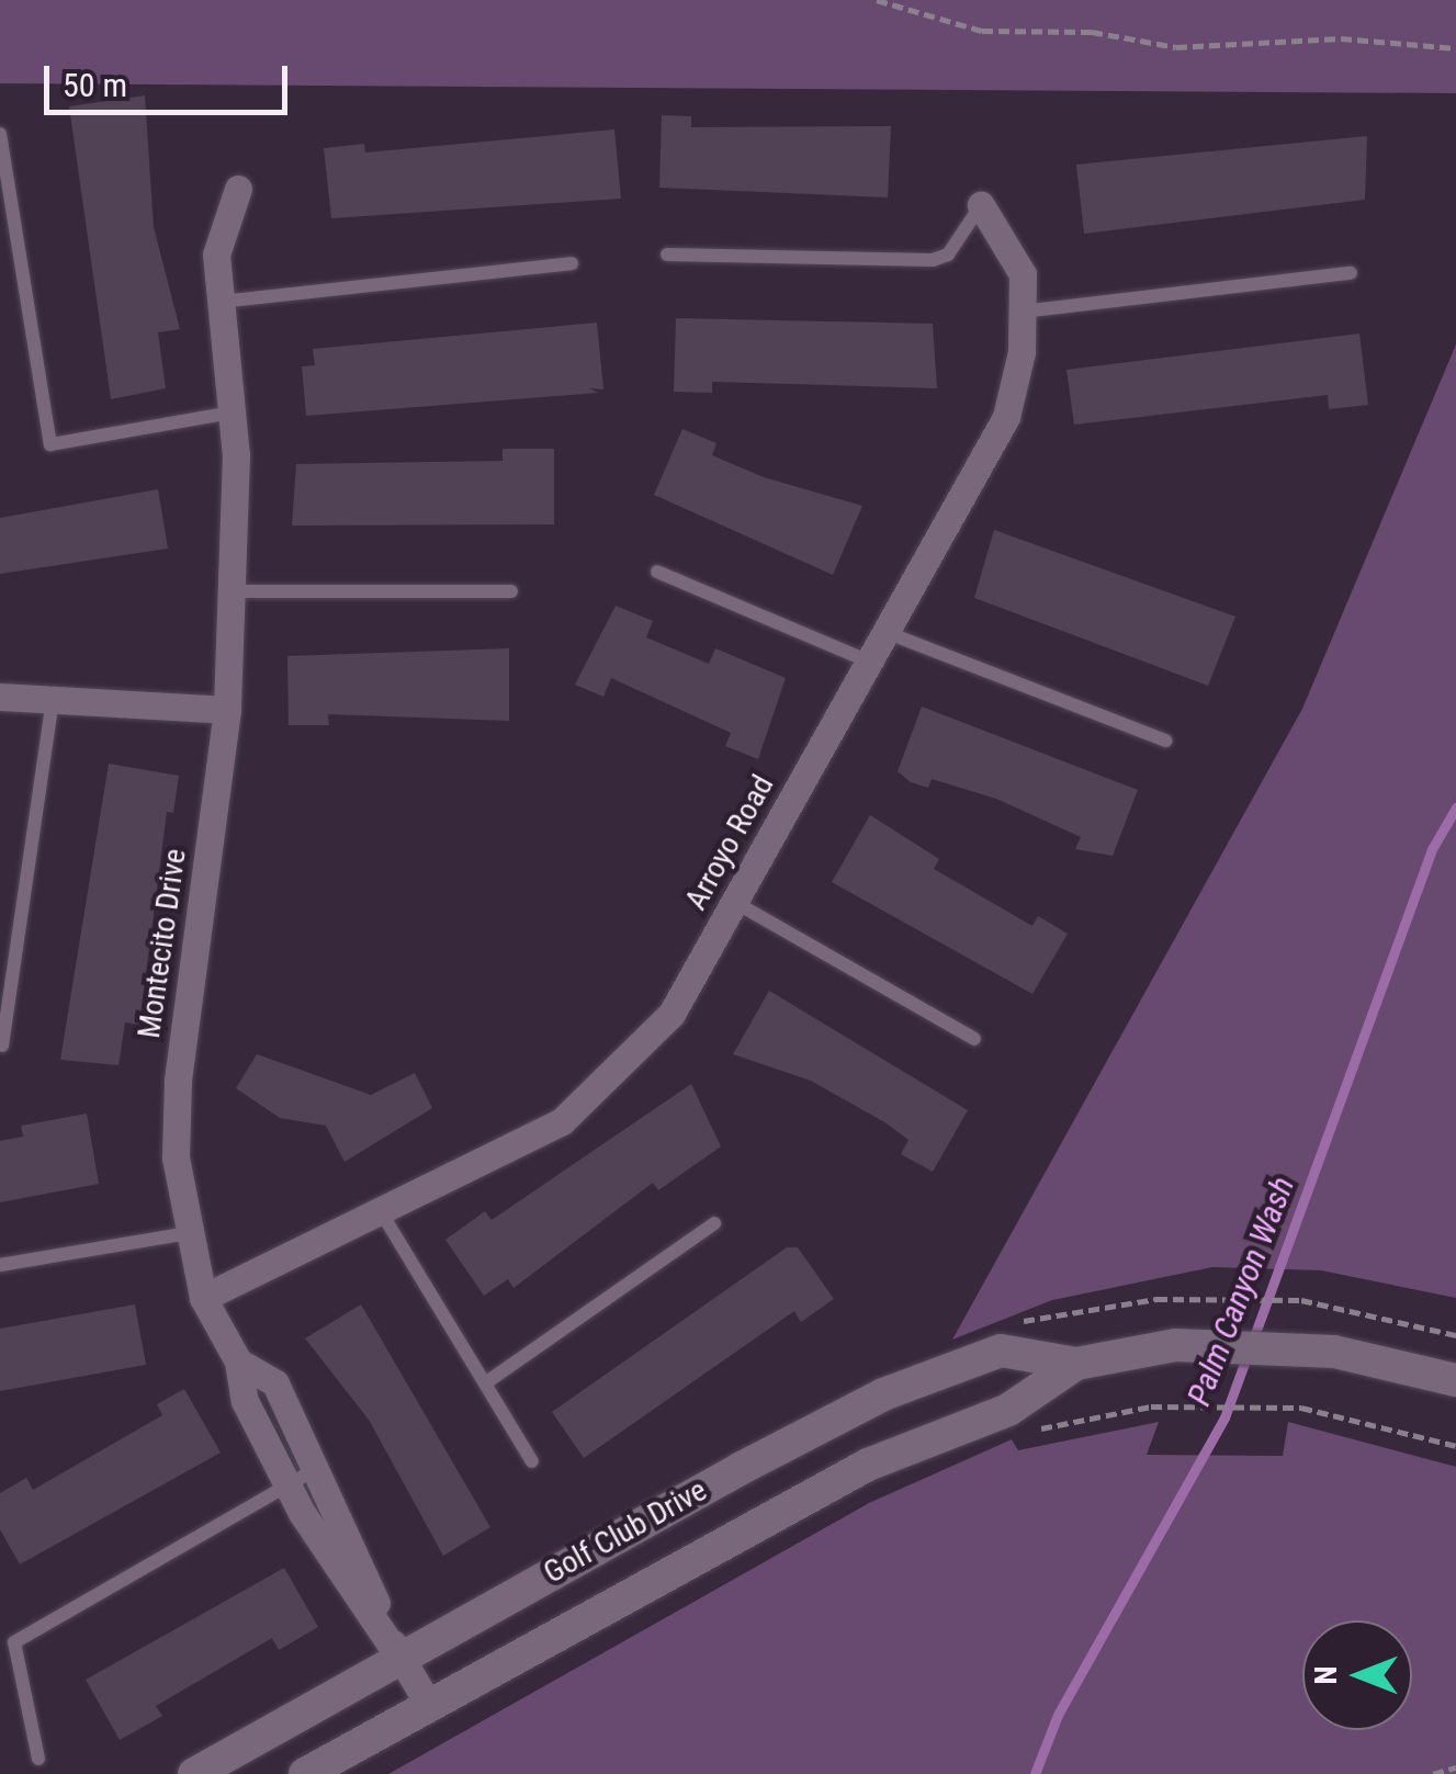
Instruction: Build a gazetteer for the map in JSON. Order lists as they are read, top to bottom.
{
  "streets": {
    "street": ["Arroyo Road", "Montecito Drive", "Golf Club Drive"]
  },
  "crossings": [
    ["Arroyo Road", "Montecito Drive"],
    ["Montecito Drive", "Golf Club Drive"]
  ],
  "water": ["Palm Canyon Wash"],
  "scale_bar": "50 m",
  "north": "left"
}
